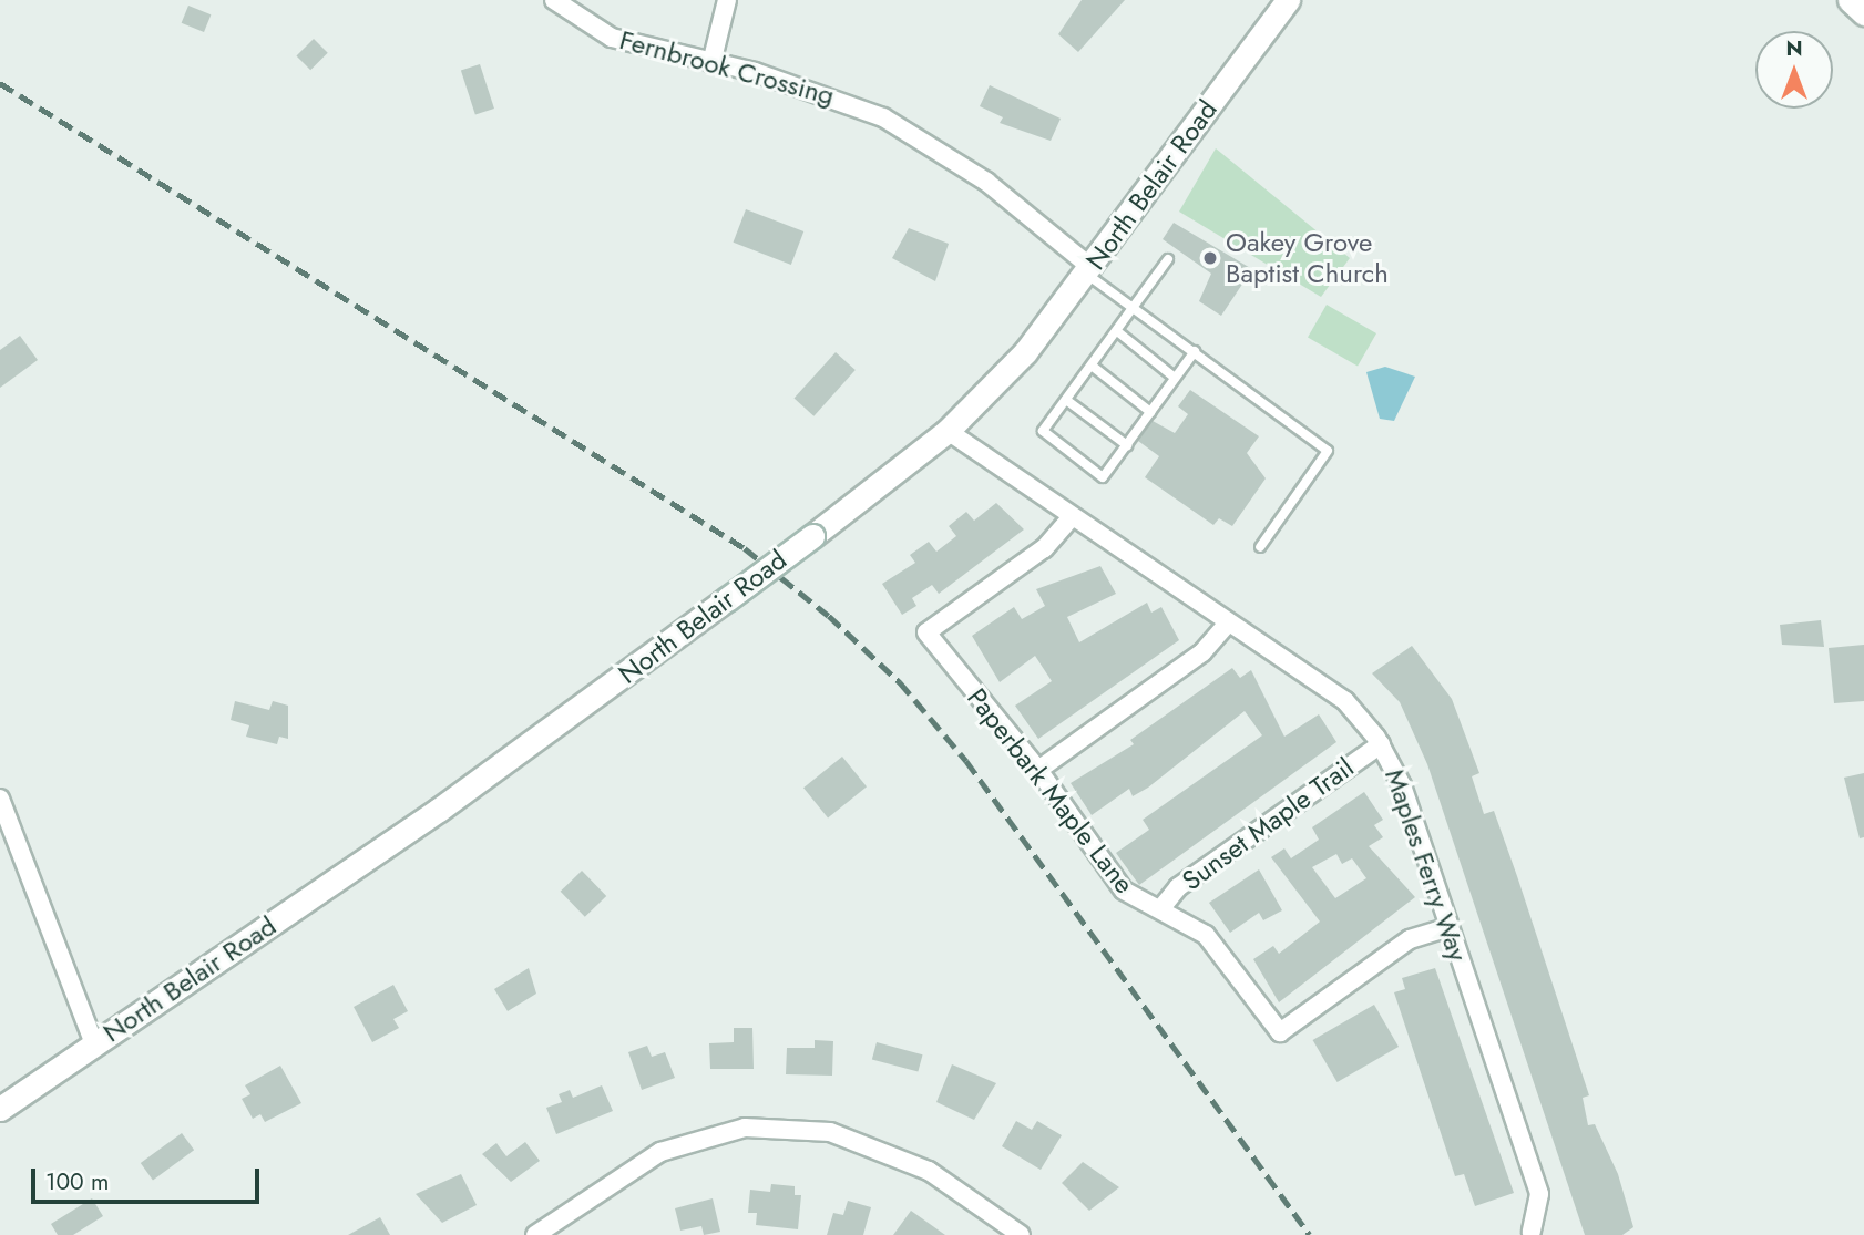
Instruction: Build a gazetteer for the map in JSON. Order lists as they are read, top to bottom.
{
  "streets": {
    "street": [
      "Fernbrook Crossing",
      "North Belair Road",
      "Paperbark Maple Lane",
      "Sunset Maple Trail",
      "Maples Ferry Way"
    ]
  },
  "crossings": [
    ["Fernbrook Crossing", "North Belair Road"],
    ["North Belair Road", "Maples Ferry Way"],
    ["Paperbark Maple Lane", "Sunset Maple Trail"],
    ["Paperbark Maple Lane", "Maples Ferry Way"],
    ["Sunset Maple Trail", "Maples Ferry Way"]
  ],
  "places": ["Oakey Grove Baptist Church"],
  "scale_bar": "100 m",
  "north": "top"
}
